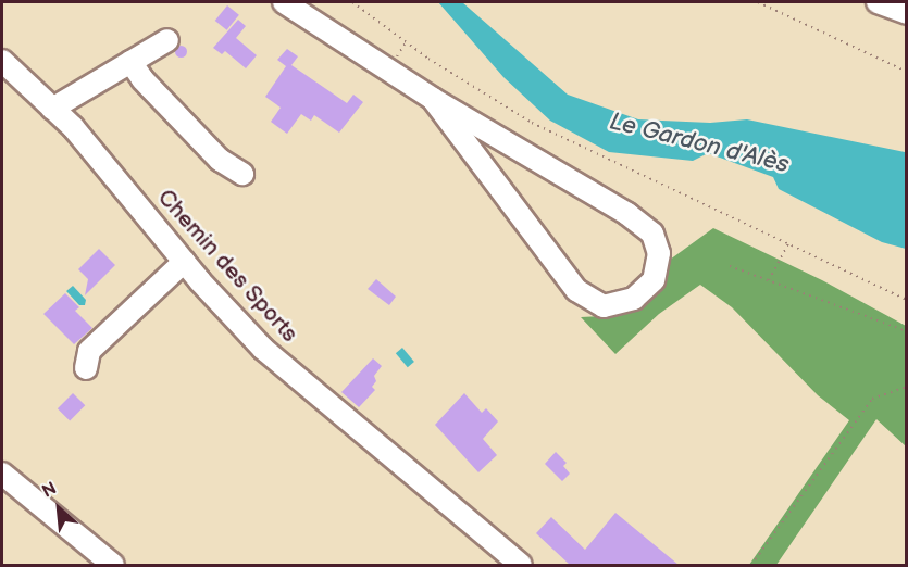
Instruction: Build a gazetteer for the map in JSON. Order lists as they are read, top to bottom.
{
  "streets": {
    "street": ["Chemin des Sports"]
  },
  "water": ["Le Gardon d'Alès"],
  "north": "top left"
}
